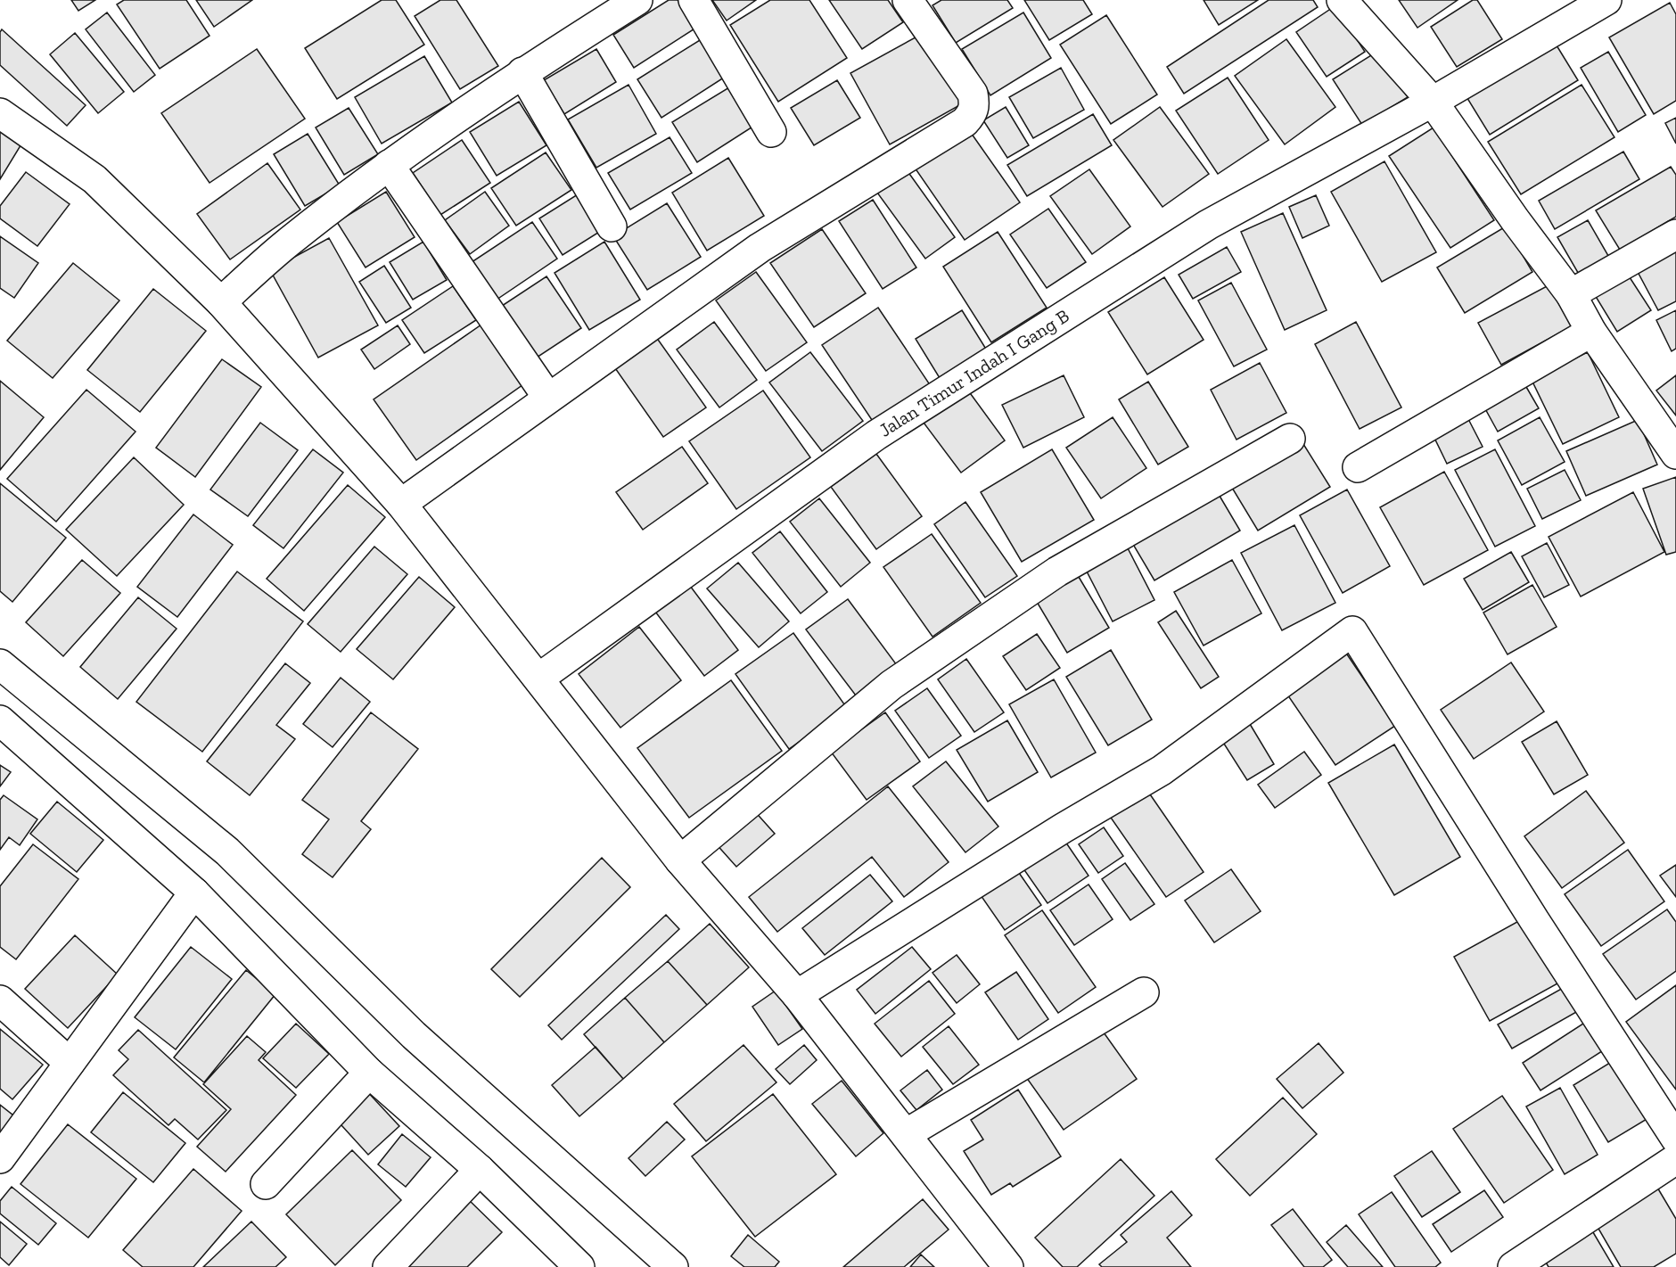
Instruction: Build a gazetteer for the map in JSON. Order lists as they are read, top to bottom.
{
  "streets": {
    "street": ["Jalan Timur Indah I Gang B"]
  }
}
